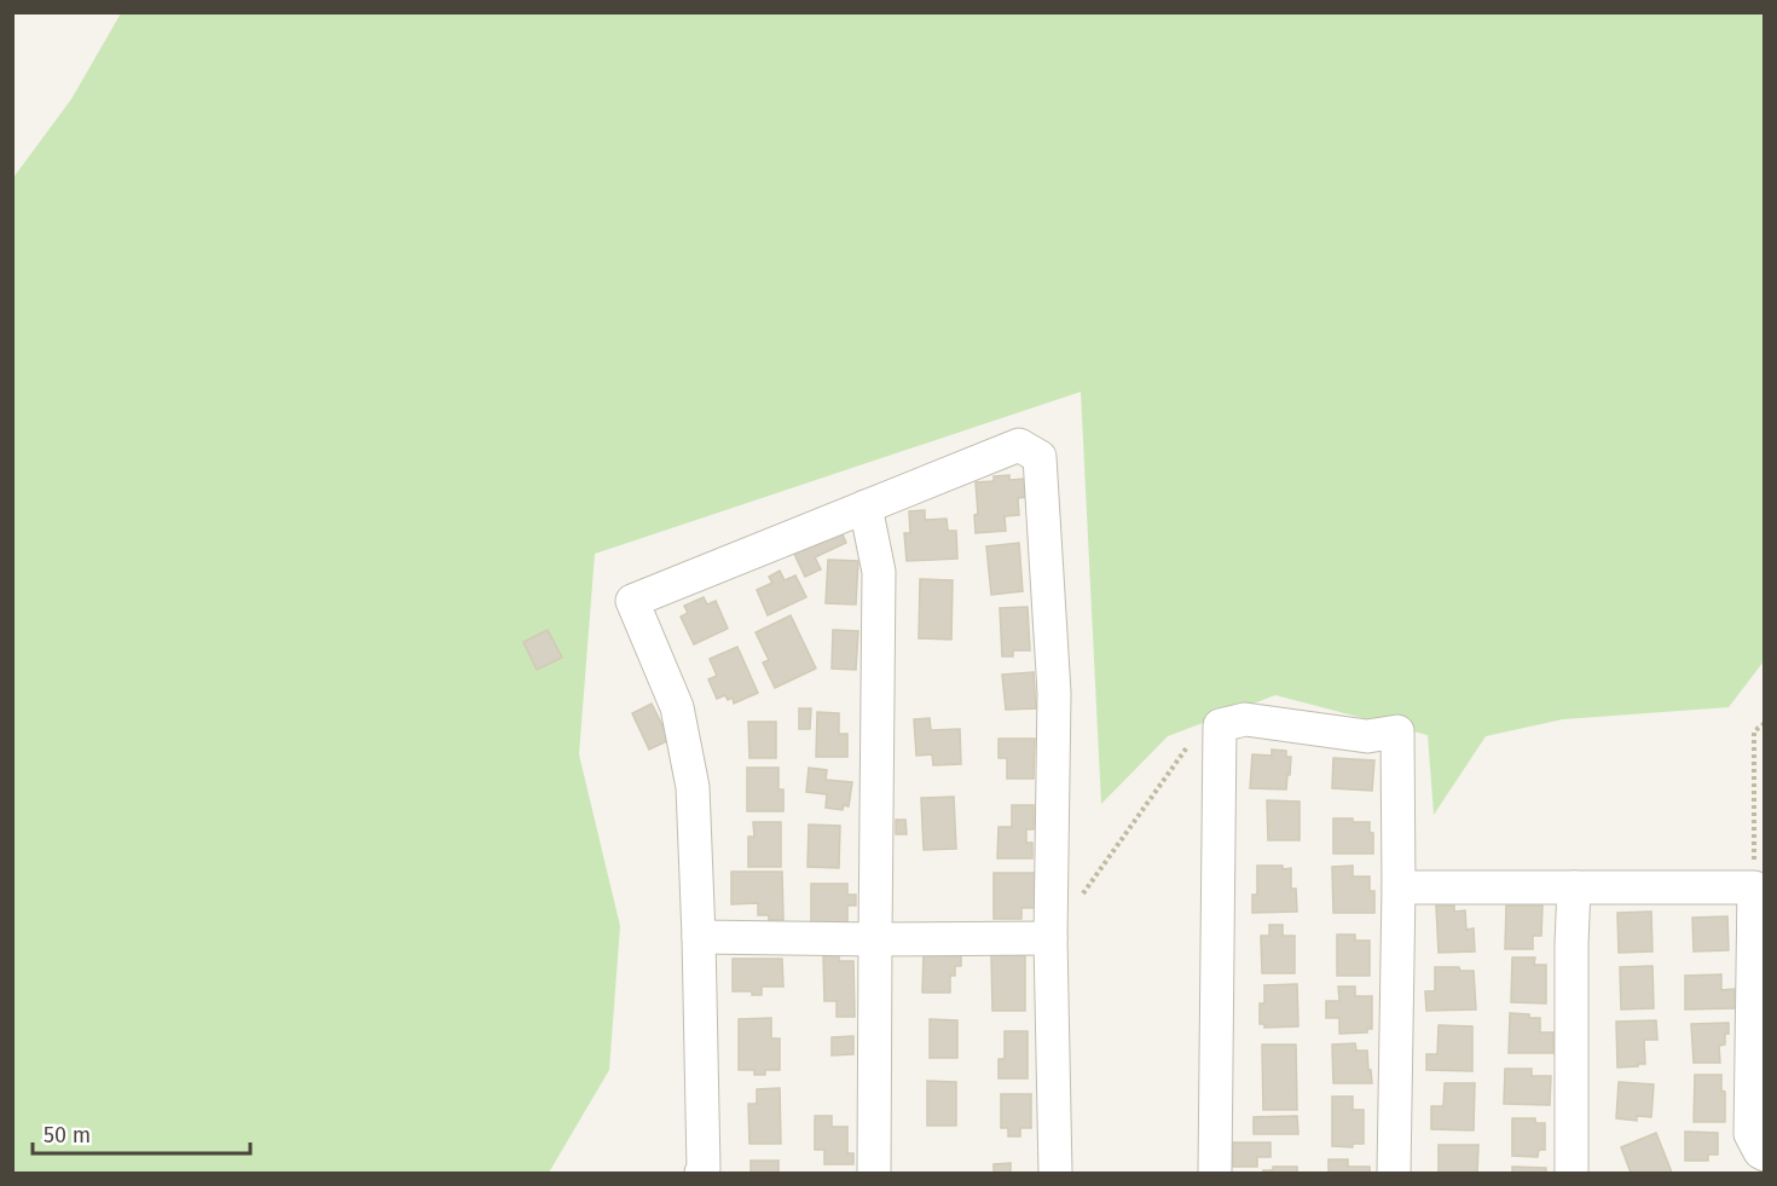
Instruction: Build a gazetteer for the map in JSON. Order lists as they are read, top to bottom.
{
  "scale_bar": "50 m"
}
